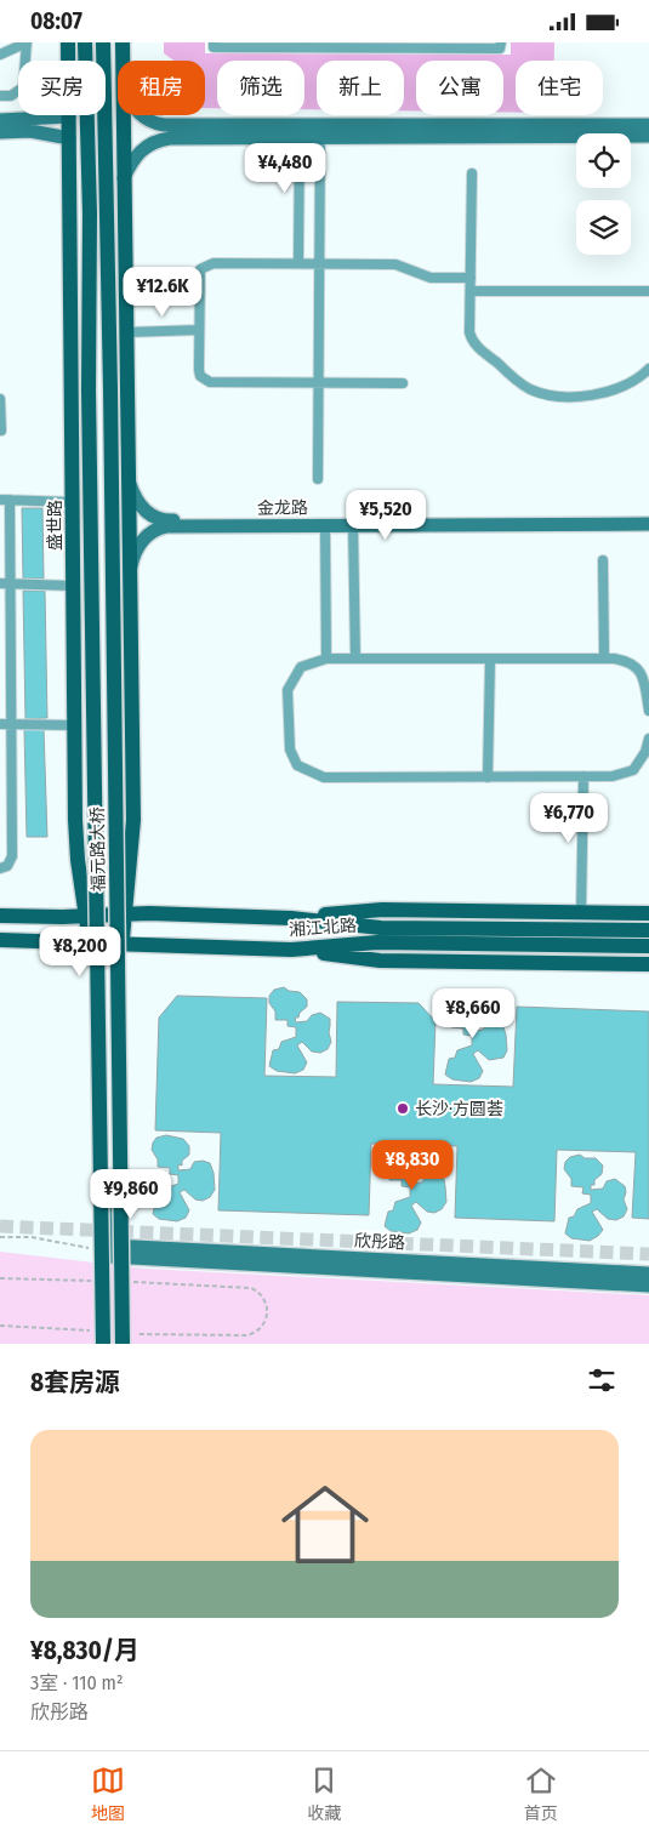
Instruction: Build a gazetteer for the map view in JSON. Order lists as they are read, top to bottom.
{
  "streets": {
    "main road": [
      "金龙路",
      "盛世路",
      "福元路大桥",
      "湘江北路",
      "欣彤路"
    ]
  },
  "crossings": [
    ["金龙路", "盛世路"],
    ["盛世路", "湘江北路"]
  ],
  "places": ["长沙·方圆荟"],
  "page": {
    "status": "08:07",
    "chip": [
      "买房",
      "租房",
      "筛选",
      "新上",
      "公寓",
      "住宅"
    ],
    "price": [
      "¥4,480",
      "¥12.6K",
      "¥5,520",
      "¥6,770",
      "¥8,200",
      "¥8,660",
      "¥8,830",
      "¥9,860"
    ],
    "heading": "8套房源",
    "list": [
      {
        "name": "¥8,830/月",
        "note": "3室 · 110 m² · 欣彤路"
      }
    ],
    "tabs": ["地图", "收藏", "首页"]
  }
}
